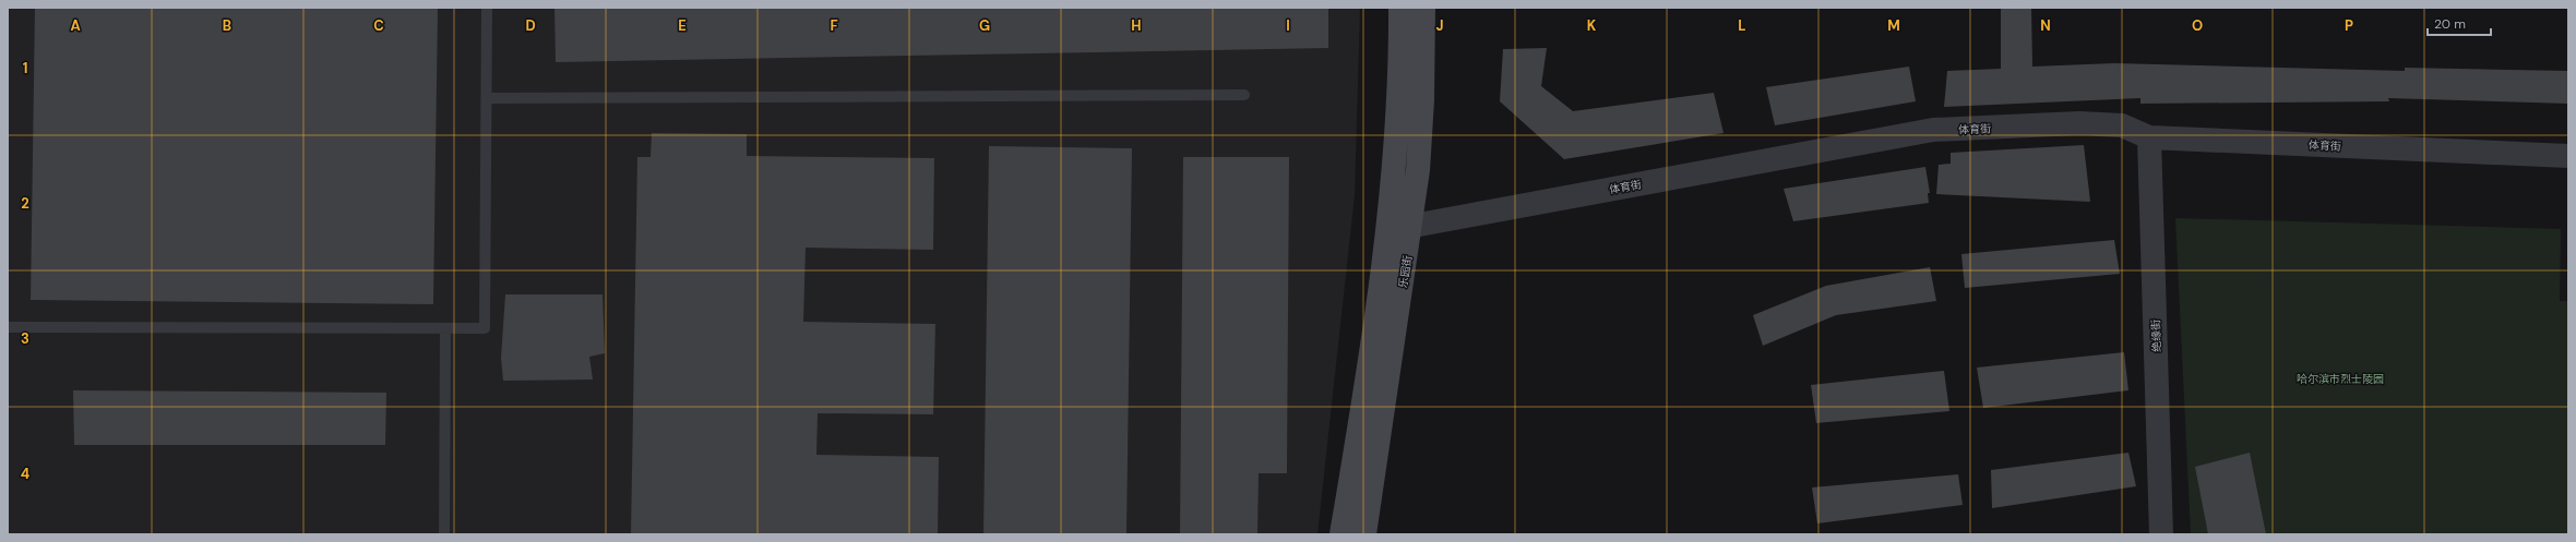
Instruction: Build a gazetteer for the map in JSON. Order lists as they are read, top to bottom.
{
  "streets": {
    "main road": ["乐园街"],
    "street": ["体育街", "绝缘街"]
  },
  "crossings": [
    ["体育街", "乐园街"],
    ["体育街", "绝缘街"]
  ],
  "parks": ["哈尔滨市烈士陵园"],
  "scale_bar": "20 m",
  "grid": {
    "columns": [
      "A",
      "B",
      "C",
      "D",
      "E",
      "F",
      "G",
      "H",
      "I",
      "J",
      "K",
      "L",
      "M",
      "N",
      "O",
      "P"
    ],
    "rows": [
      "1",
      "2",
      "3",
      "4"
    ]
  }
}
